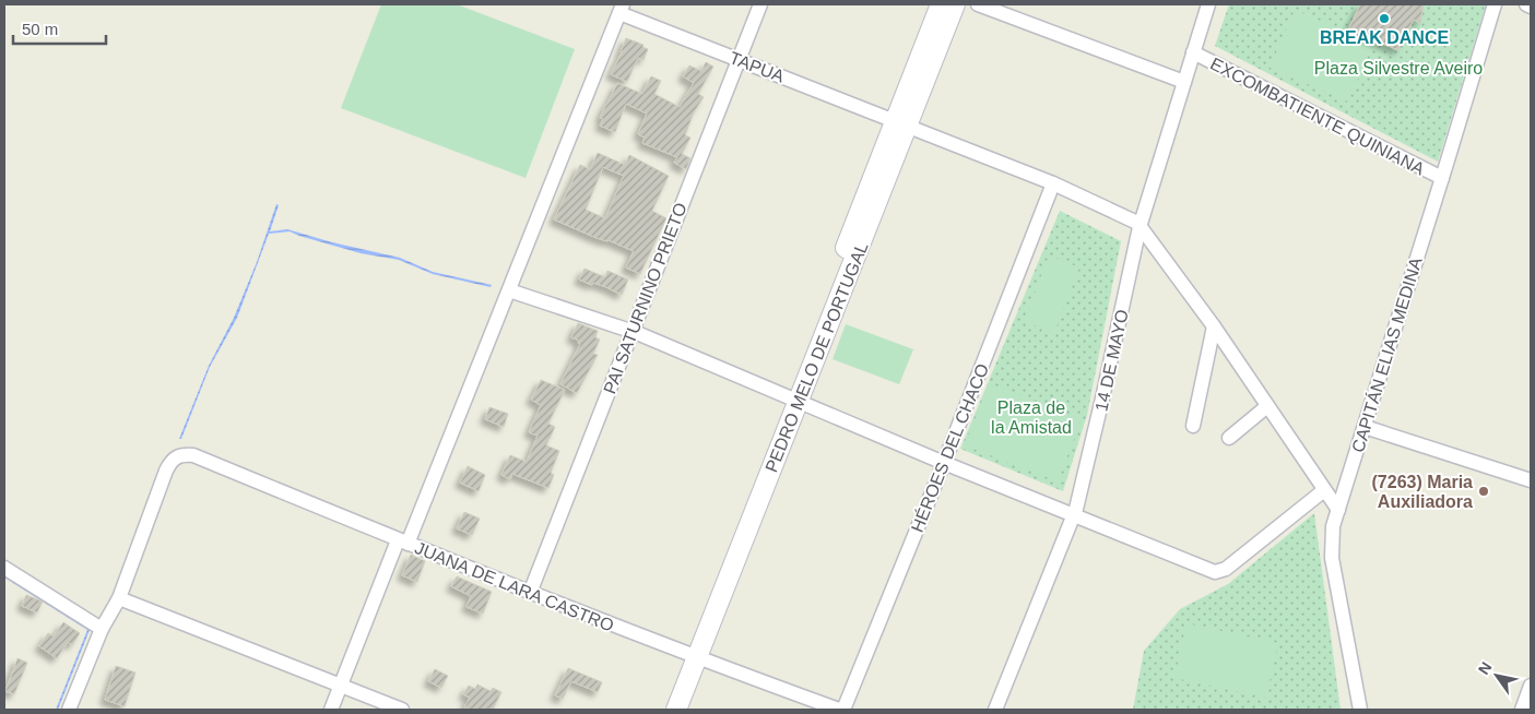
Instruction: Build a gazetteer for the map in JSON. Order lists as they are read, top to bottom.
{
  "streets": {
    "street": [
      "TAPUA",
      "EXCOMBATIENTE QUINIANA",
      "PAI SATURNINO PRIETO",
      "CAPITÁN ELIAS MEDINA",
      "PEDRO MELO DE PORTUGAL",
      "14 DE MAYO",
      "HÉROES DEL CHACO",
      "JUANA DE LARA CASTRO"
    ]
  },
  "crossings": [
    ["TAPUA", "PAI SATURNINO PRIETO"],
    ["TAPUA", "PEDRO MELO DE PORTUGAL"],
    ["TAPUA", "14 DE MAYO"],
    ["TAPUA", "HÉROES DEL CHACO"],
    ["EXCOMBATIENTE QUINIANA", "CAPITÁN ELIAS MEDINA"],
    ["EXCOMBATIENTE QUINIANA", "14 DE MAYO"],
    ["PAI SATURNINO PRIETO", "JUANA DE LARA CASTRO"],
    ["PEDRO MELO DE PORTUGAL", "JUANA DE LARA CASTRO"],
    ["HÉROES DEL CHACO", "JUANA DE LARA CASTRO"]
  ],
  "parks": ["Plaza Silvestre Aveiro", "Plaza de la Amistad"],
  "places": ["BREAK DANCE", "(7263) Maria Auxiliadora"],
  "scale_bar": "50 m",
  "north": "top left"
}
